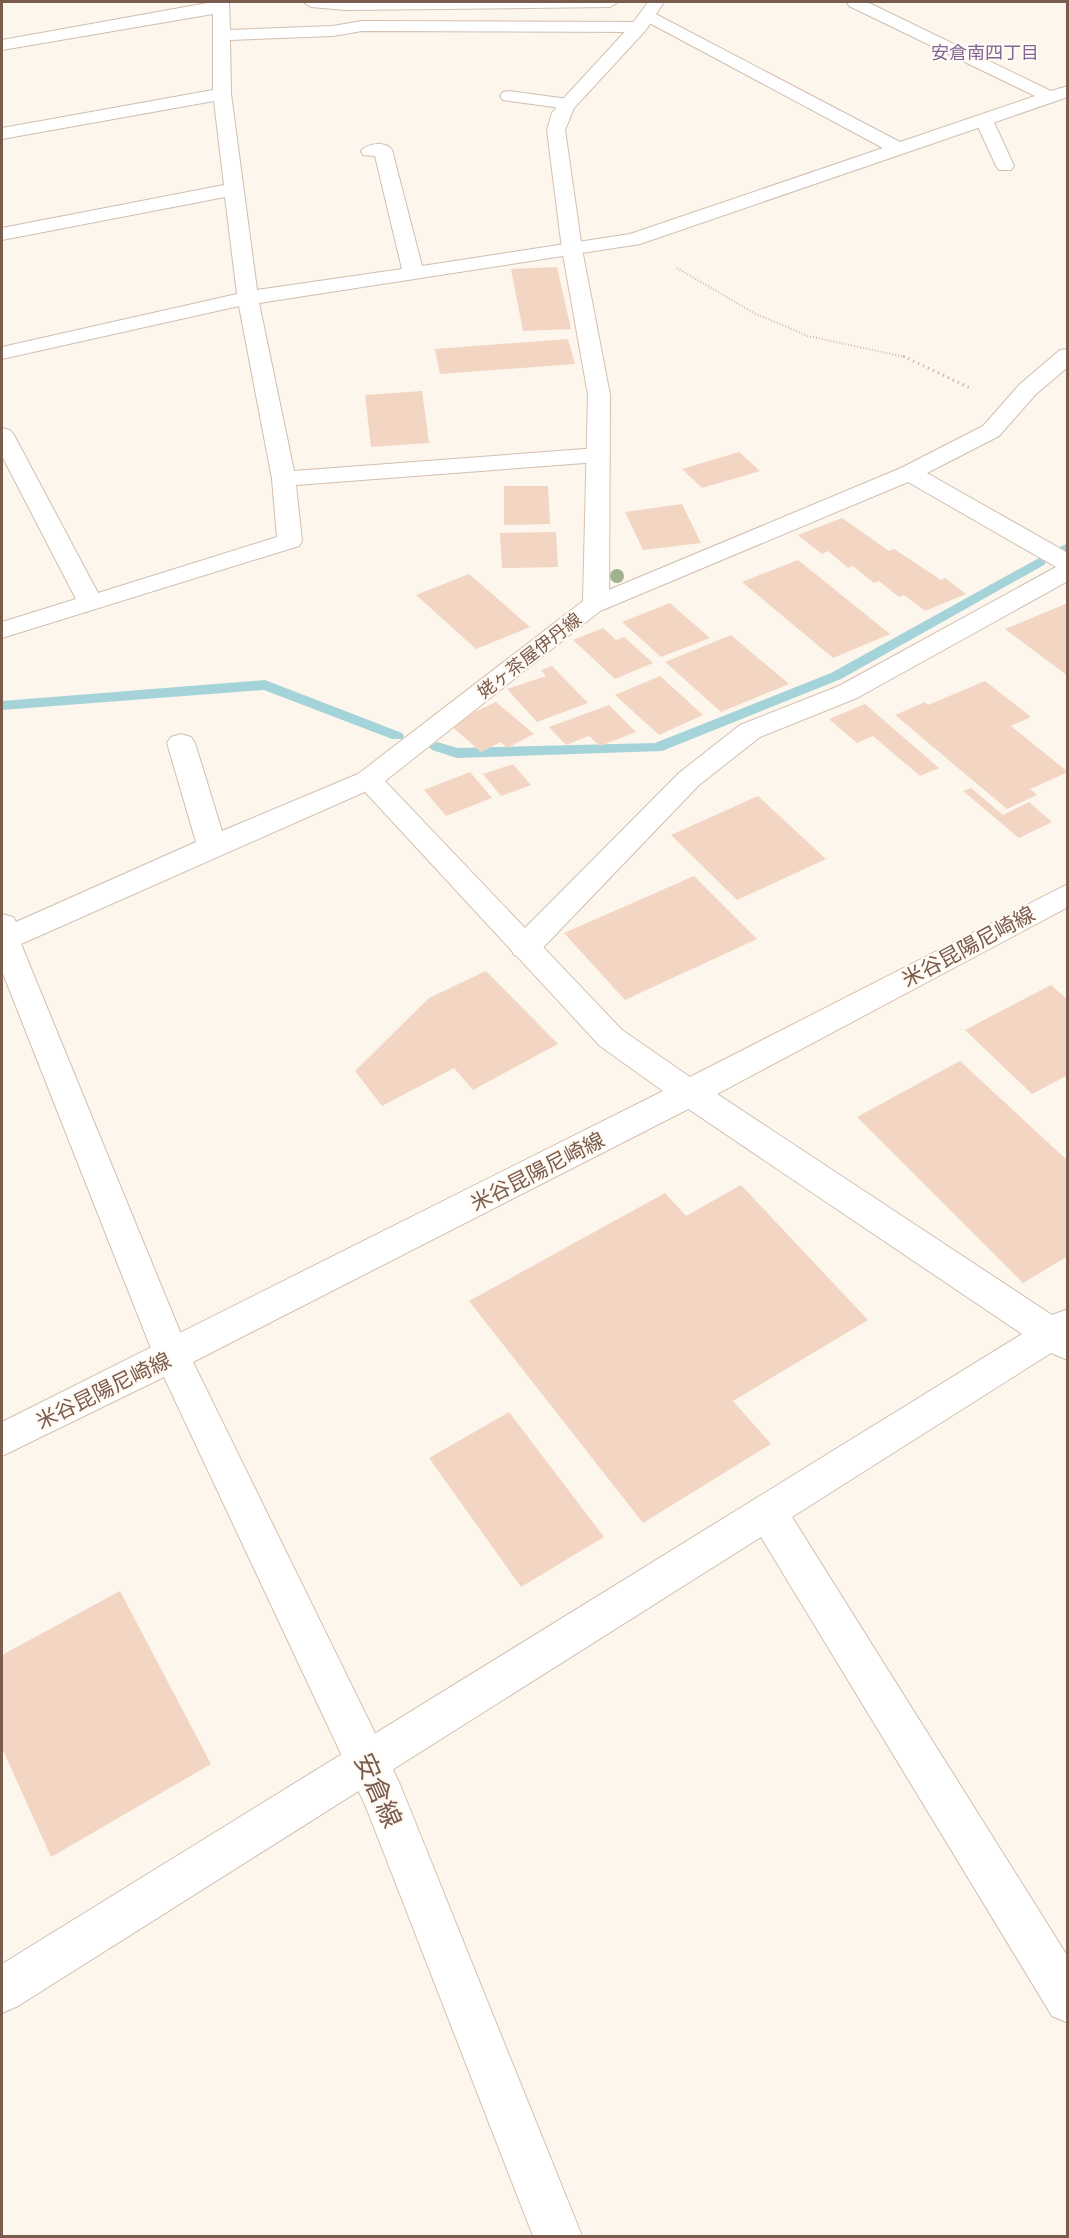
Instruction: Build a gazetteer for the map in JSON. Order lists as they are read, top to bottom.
{
  "streets": {
    "street": ["姥ヶ茶屋伊丹線", "米谷昆陽尼崎線", "安倉線"]
  },
  "crossings": [
    ["姥ヶ茶屋伊丹線", "安倉線"],
    ["米谷昆陽尼崎線", "安倉線"]
  ],
  "districts": ["安倉南四丁目"]
}
